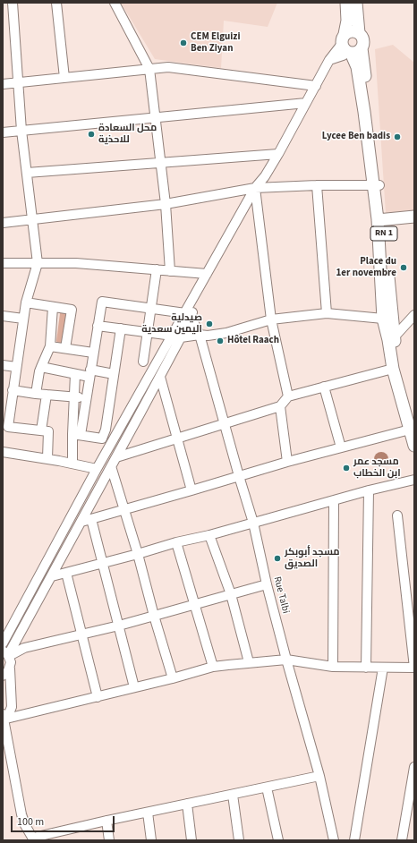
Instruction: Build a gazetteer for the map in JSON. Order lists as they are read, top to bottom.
{
  "streets": {
    "main road": ["RN 1"],
    "street": ["Rue Talbi"]
  },
  "places": [
    "CEM Elguizi Ben Ziyan",
    "محل السعادة للاحذية",
    "Lycee Ben badis",
    "Place du 1er novembre",
    "صيدلية اليمين سعدية",
    "Hôtel Raach",
    "مسجد عمر ابن الخطاب",
    "مسجد أبوبكر الصديق"
  ],
  "scale_bar": "100 m"
}
